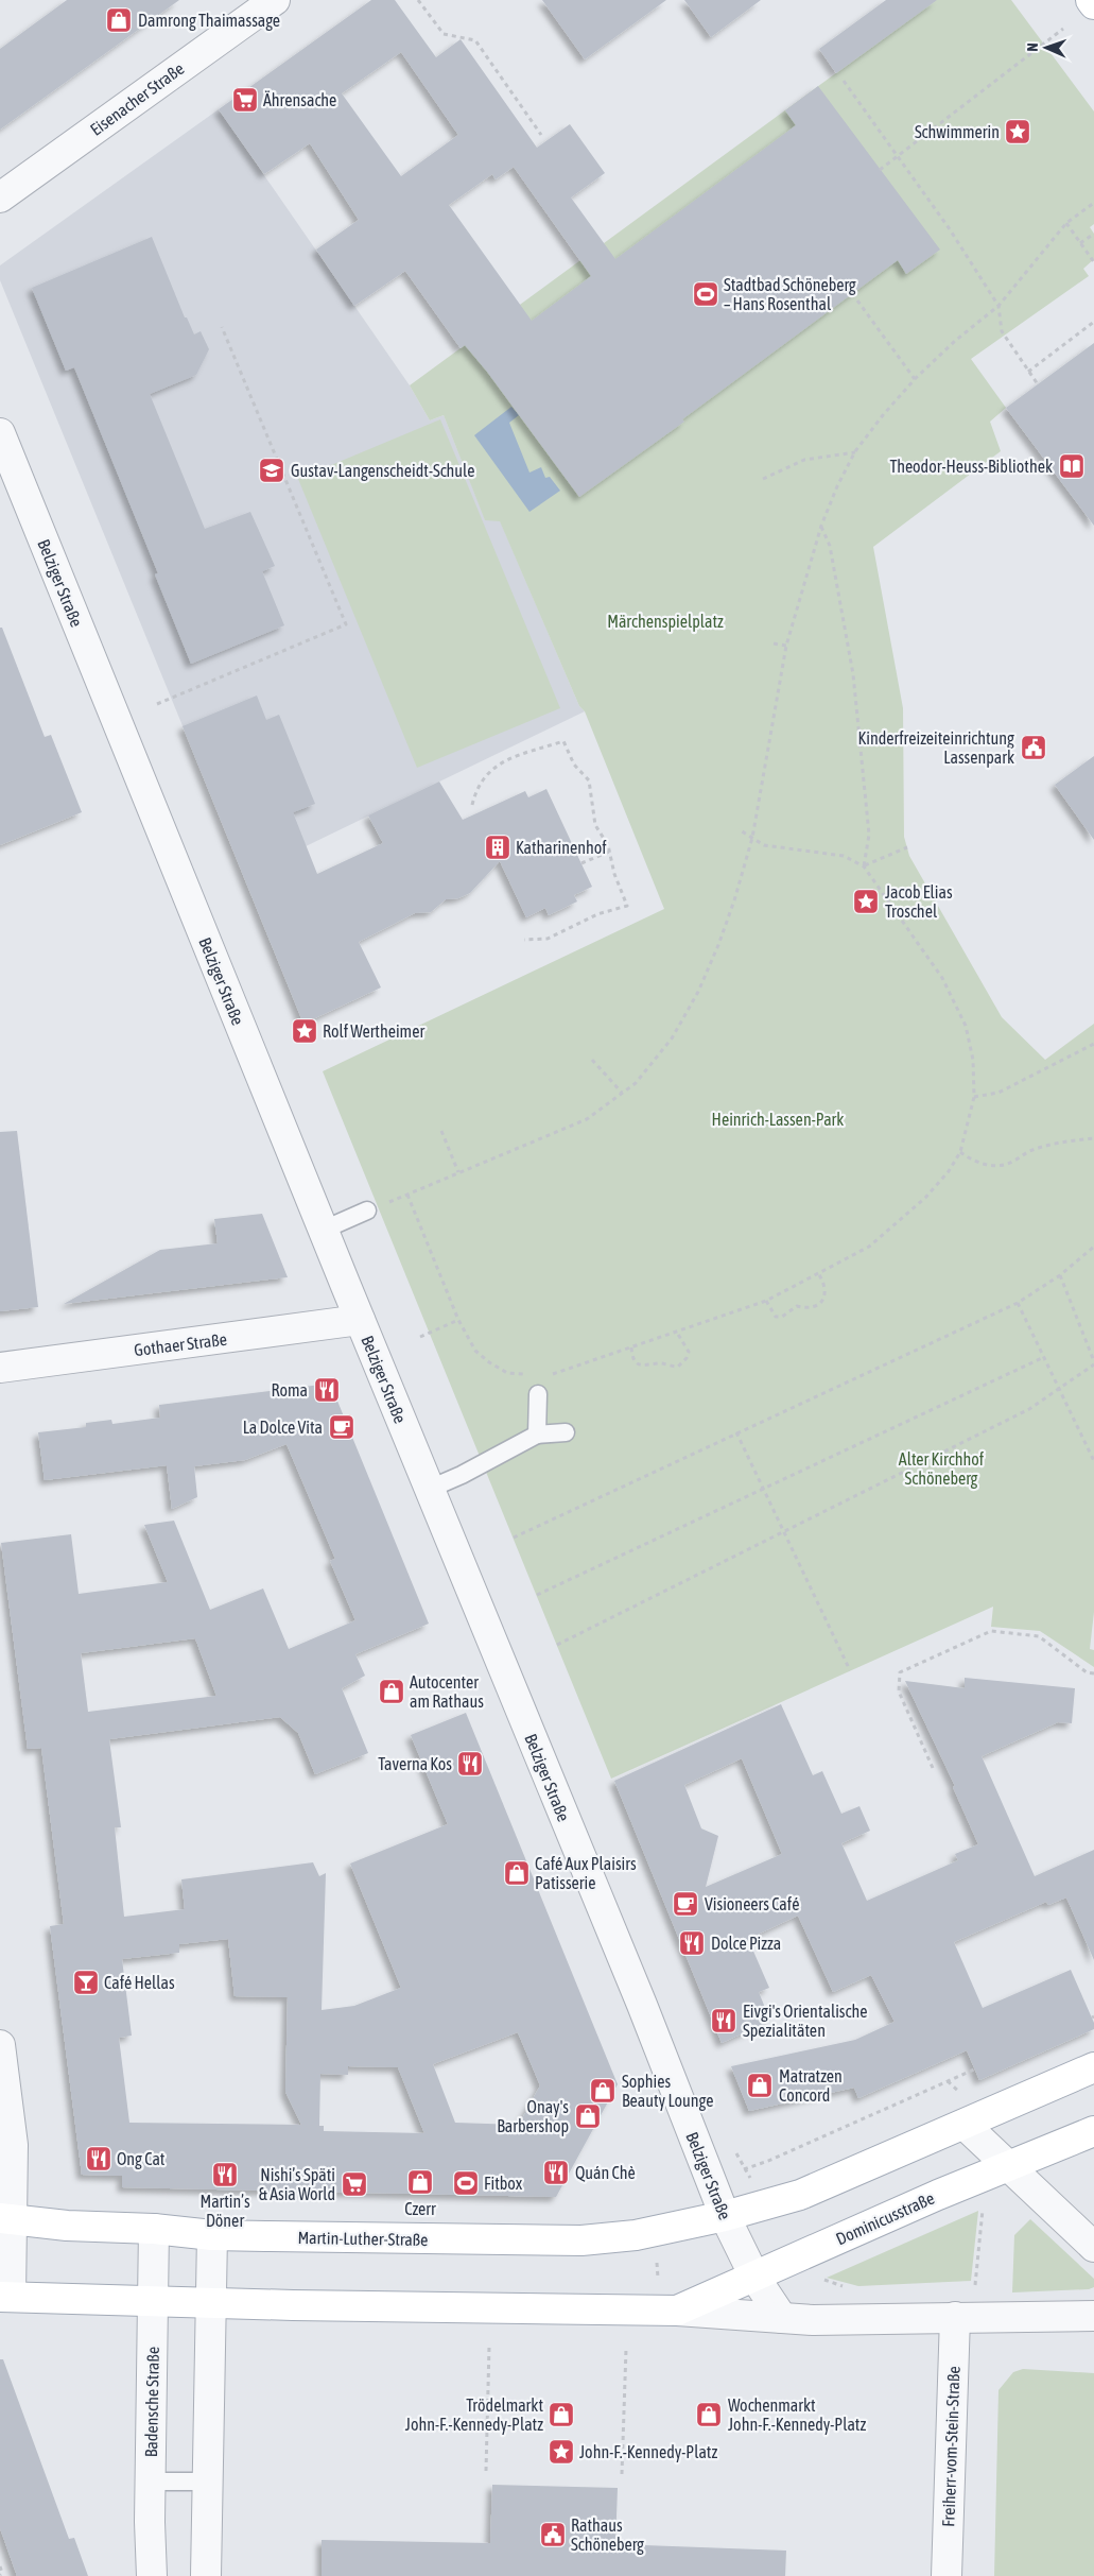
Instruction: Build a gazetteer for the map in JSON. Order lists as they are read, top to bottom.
{
  "streets": {
    "main road": ["Dominicusstraße", "Martin-Luther-Straße"],
    "street": [
      "Eisenacher Straße",
      "Belziger Straße",
      "Gothaer Straße",
      "Badensche Straße",
      "Freiherr-vom-Stein-Straße"
    ]
  },
  "crossings": [
    ["Belziger Straße", "Gothaer Straße"],
    ["Belziger Straße", "Dominicusstraße"],
    ["Belziger Straße", "Martin-Luther-Straße"],
    ["Martin-Luther-Straße", "Badensche Straße"]
  ],
  "parks": ["Märchenspielplatz", "Heinrich-Lassen-Park", "Alter Kirchhof Schöneberg"],
  "places": {
    "shop": [
      "Damrong Thaimassage",
      "Autocenter am Rathaus",
      "Café Aux Plaisirs Patisserie",
      "Matratzen Concord",
      "Sophies Beauty Lounge",
      "Onay's Barbershop",
      "Czerr",
      "Trödelmarkt John-F.-Kennedy-Platz",
      "Wochenmarkt John-F.-Kennedy-Platz"
    ],
    "supermarket": ["Ährensache", "Nishi’s Späti & Asia World"],
    "place": [
      "Schwimmerin",
      "Jacob Elias Troschel",
      "Rolf Wertheimer",
      "John-F.-Kennedy-Platz"
    ],
    "sports": ["Stadtbad Schöneberg – Hans Rosenthal", "Fitbox"],
    "library": ["Theodor-Heuss-Bibliothek"],
    "school or university": ["Gustav-Langenscheidt-Schule"],
    "public building": ["Kinderfreizeiteinrichtung Lassenpark", "Rathaus Schöneberg"],
    "building": ["Katharinenhof"],
    "restaurant": [
      "Roma",
      "Taverna Kos",
      "Dolce Pizza",
      "Eivgi's Orientalische Spezialitäten",
      "Ong Cat",
      "Quán Chè",
      "Martin’s Döner"
    ],
    "cafe": ["La Dolce Vita", "Visioneers Café"],
    "bar": ["Café Hellas"]
  },
  "north": "left"
}
